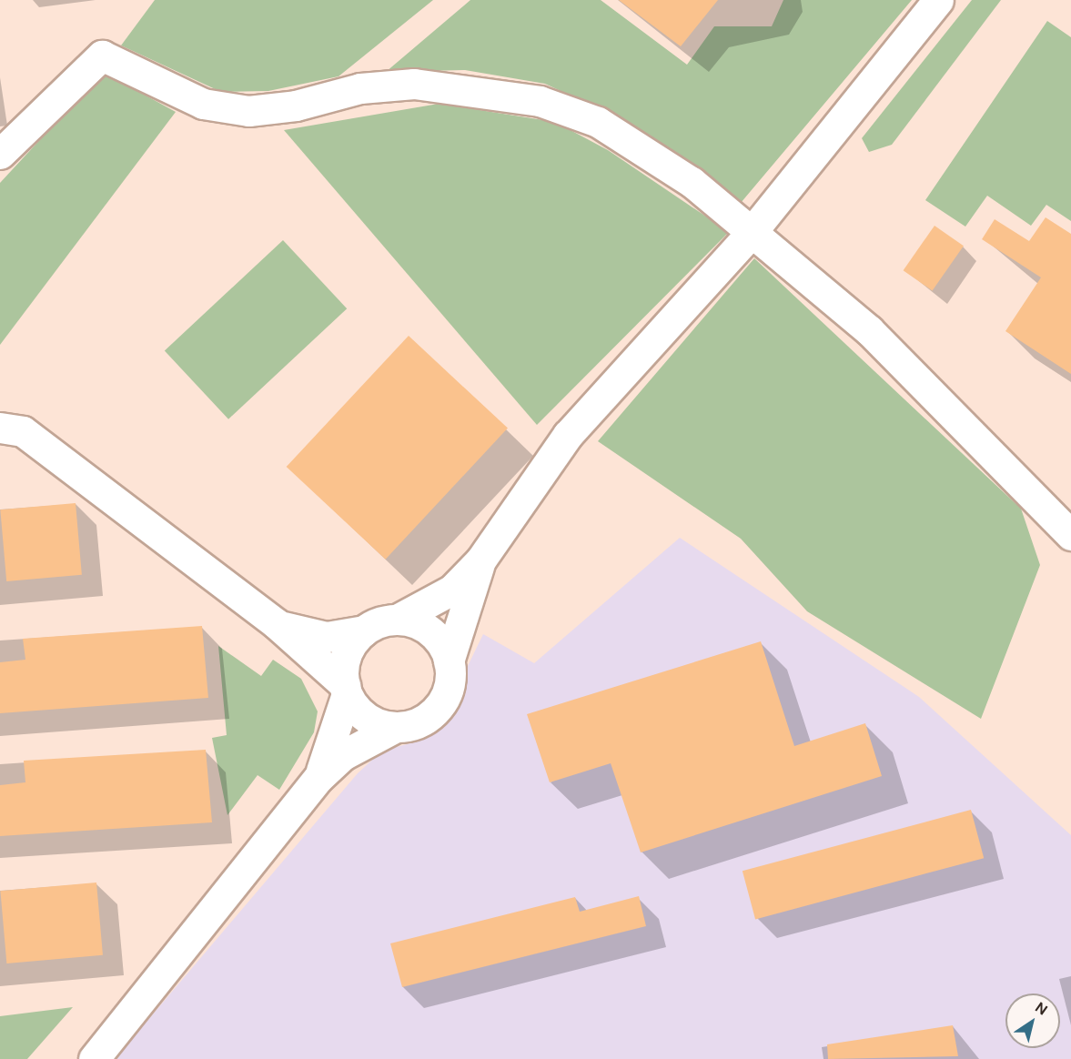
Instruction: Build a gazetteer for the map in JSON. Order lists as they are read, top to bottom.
{
  "north": "top right"
}
